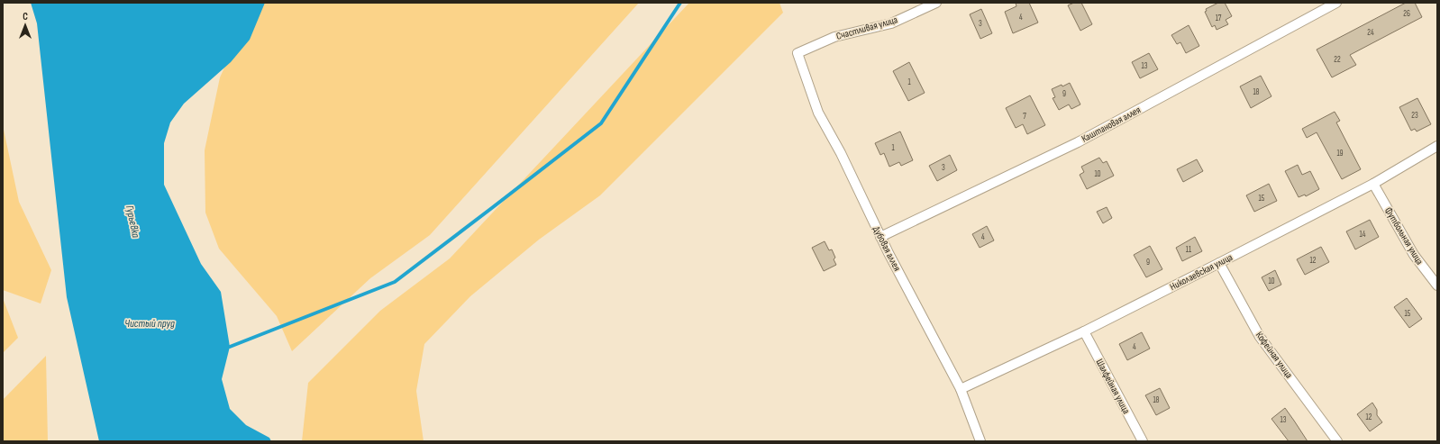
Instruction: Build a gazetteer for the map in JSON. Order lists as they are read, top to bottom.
{
  "streets": {
    "street": [
      "Счастливая улица",
      "Каштановая аллея",
      "Футбольная улица",
      "Дубовая аллея",
      "Николаевская улица",
      "Кофейная улица",
      "Шалфейная улица"
    ]
  },
  "crossings": [
    ["Счастливая улица", "Дубовая аллея"],
    ["Каштановая аллея", "Дубовая аллея"],
    ["Футбольная улица", "Николаевская улица"],
    ["Дубовая аллея", "Николаевская улица"],
    ["Николаевская улица", "Кофейная улица"],
    ["Николаевская улица", "Шалфейная улица"]
  ],
  "water": ["Гурьевка", "Чистый пруд"],
  "house_numbers": [
    "26",
    "4",
    "17",
    "3",
    "24",
    "22",
    "13",
    "1",
    "18",
    "9",
    "23",
    "7",
    "1",
    "19",
    "3",
    "10",
    "15",
    "14",
    "4",
    "11",
    "12",
    "9",
    "10",
    "15",
    "4",
    "18",
    "12",
    "13"
  ],
  "north": "top"
}
